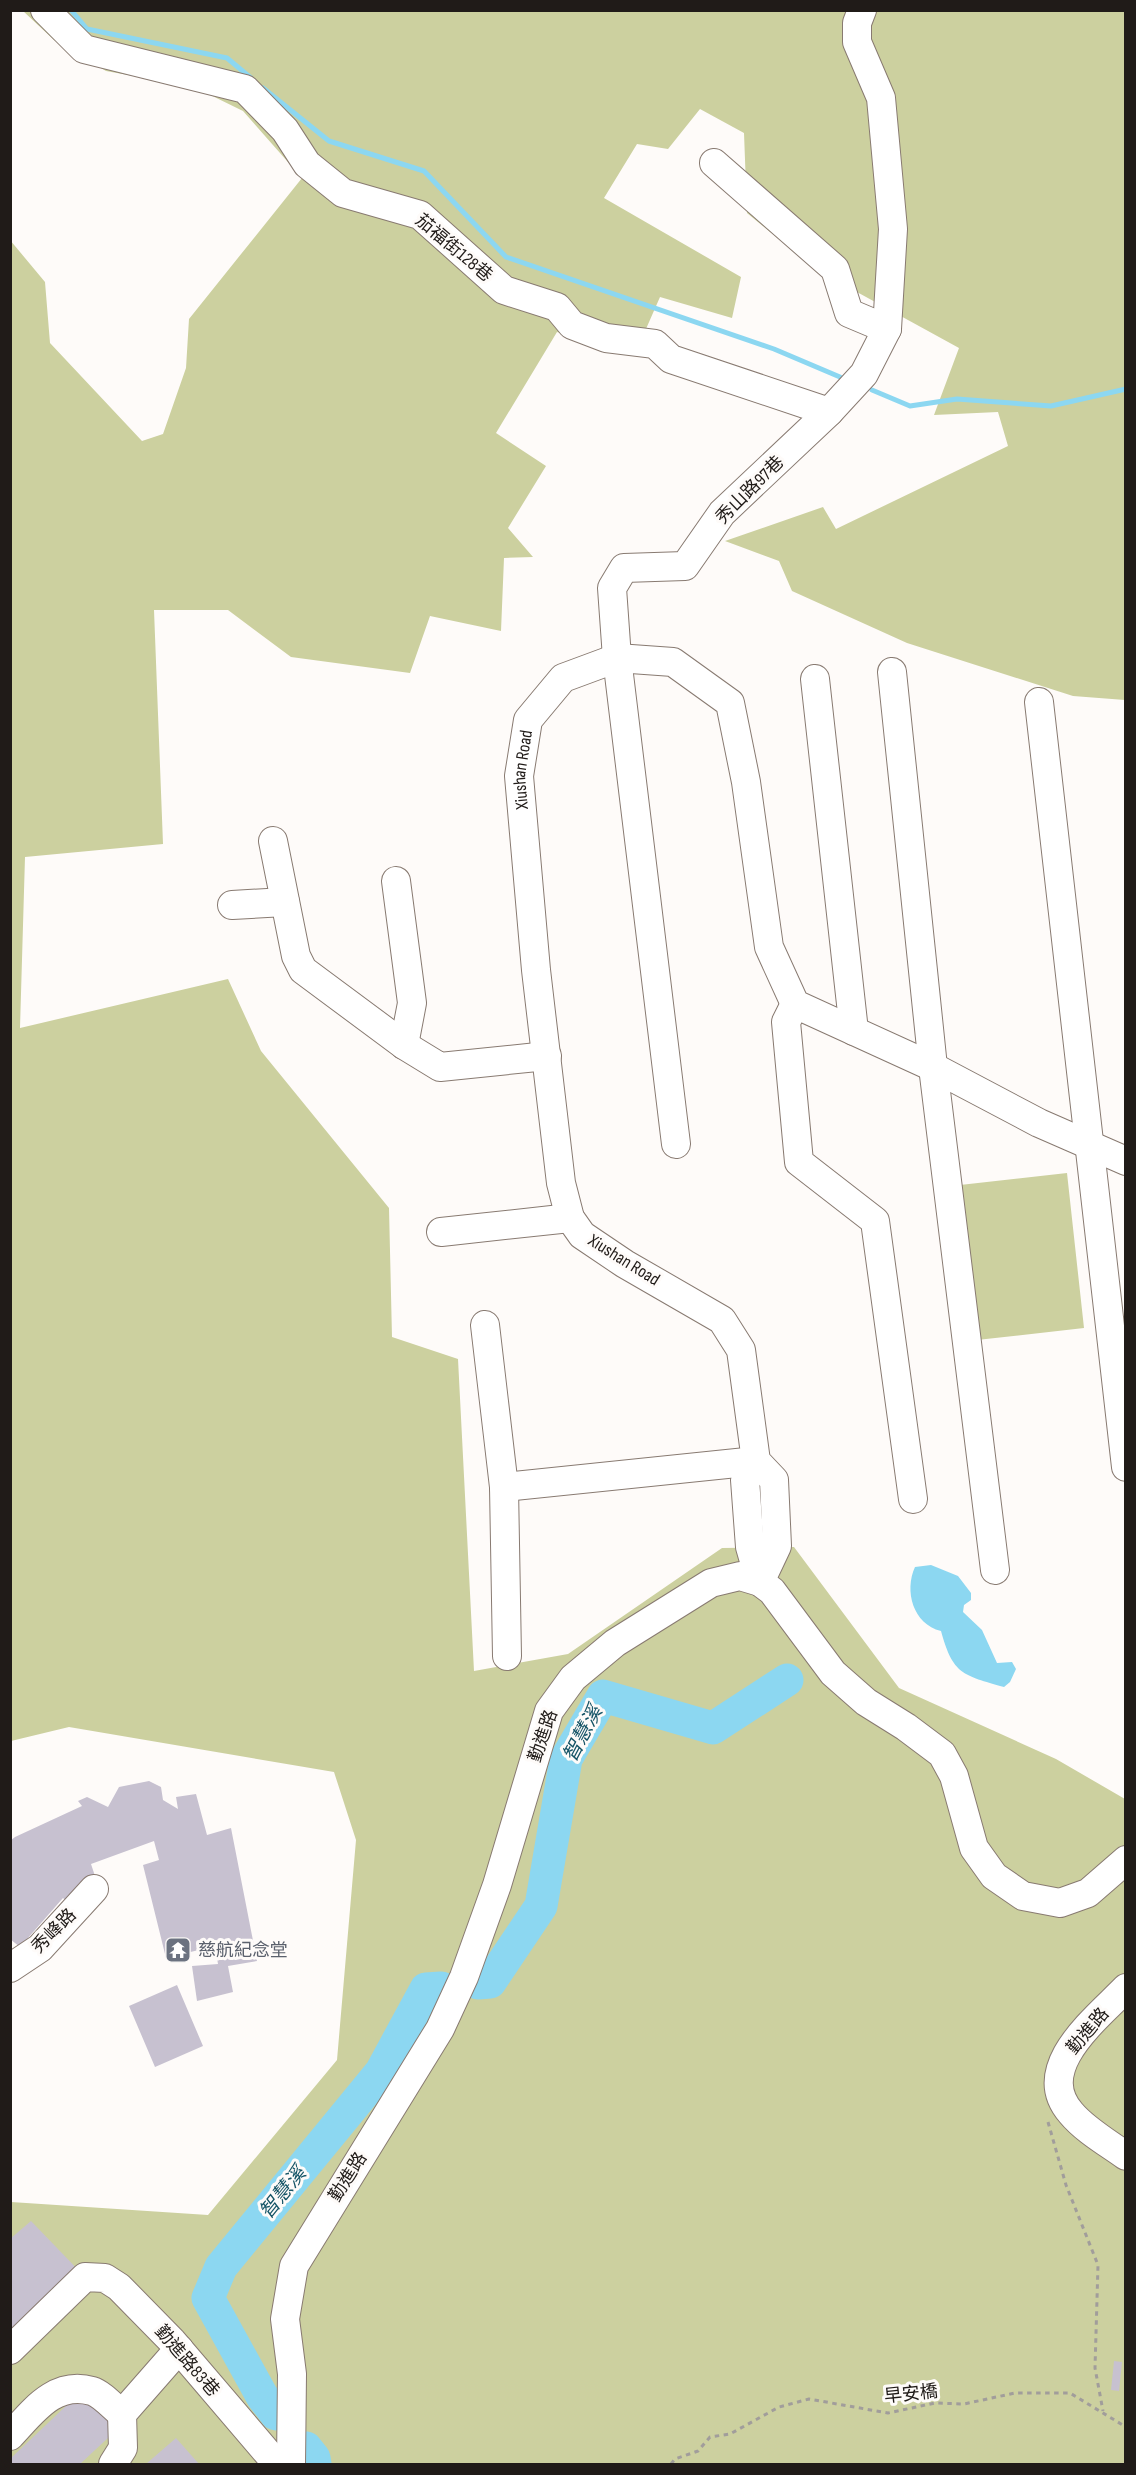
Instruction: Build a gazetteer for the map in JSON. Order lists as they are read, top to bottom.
{
  "streets": {
    "street": [
      "茄福街128巷",
      "秀山路97巷",
      "Xiushan Road",
      "勤進路",
      "秀峰路",
      "勤進路83巷"
    ],
    "path": ["早安橋"]
  },
  "crossings": [
    ["茄福街128巷", "秀山路97巷"],
    ["秀山路97巷", "Xiushan Road"]
  ],
  "water": ["智慧溪"],
  "places": {
    "temple": ["慈航紀念堂"]
  }
}
